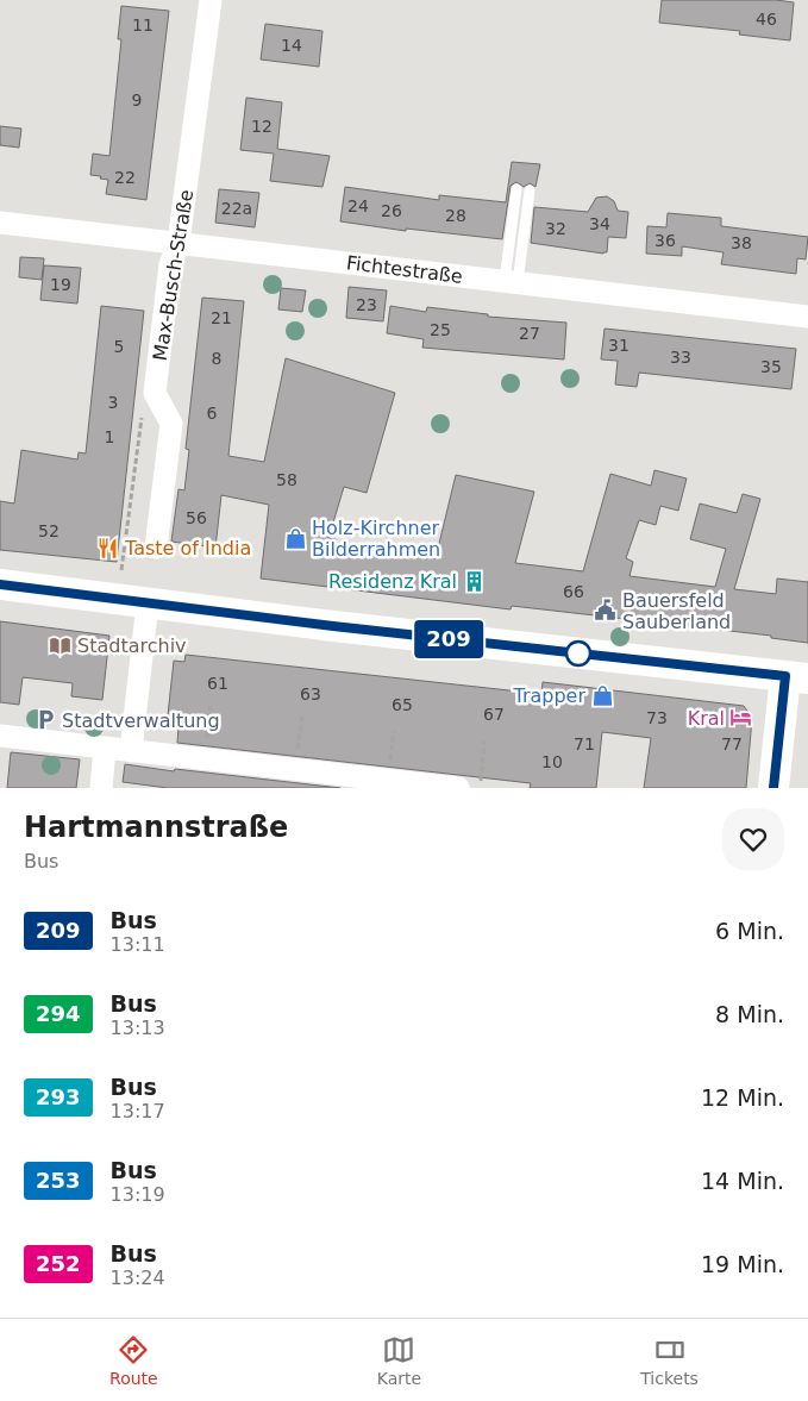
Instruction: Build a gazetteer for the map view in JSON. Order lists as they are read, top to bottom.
{
  "streets": {
    "street": ["Fichtestraße", "Max-Busch-Straße"]
  },
  "crossings": [
    ["Fichtestraße", "Max-Busch-Straße"]
  ],
  "places": {
    "shop": ["Holz-Kirchner Bilderrahmen", "Trapper"],
    "restaurant": ["Taste of India"],
    "building": ["Residenz Kral"],
    "public building": ["Bauersfeld Sauberland"],
    "library": ["Stadtarchiv"],
    "hotel": ["Kral"],
    "parking": ["Stadtverwaltung"]
  },
  "lines": ["bus line 209"],
  "house_numbers": [
    "46",
    "11",
    "14",
    "9",
    "12",
    "22",
    "24",
    "22a",
    "26",
    "28",
    "34",
    "32",
    "36",
    "38",
    "19",
    "23",
    "21",
    "25",
    "27",
    "31",
    "5",
    "33",
    "8",
    "35",
    "3",
    "6",
    "1",
    "58",
    "56",
    "52",
    "66",
    "61",
    "63",
    "65",
    "67",
    "73",
    "71",
    "77",
    "10"
  ],
  "page": {
    "on_map": "209",
    "heading": ["Hartmannstraße", "Bus"],
    "list": [
      {
        "mark": "209",
        "name": "Bus",
        "note": "13:11",
        "value": "6 Min."
      },
      {
        "mark": "294",
        "name": "Bus",
        "note": "13:13",
        "value": "8 Min."
      },
      {
        "mark": "293",
        "name": "Bus",
        "note": "13:17",
        "value": "12 Min."
      },
      {
        "mark": "253",
        "name": "Bus",
        "note": "13:19",
        "value": "14 Min."
      },
      {
        "mark": "252",
        "name": "Bus",
        "note": "13:24",
        "value": "19 Min."
      }
    ],
    "tabs": ["Route", "Karte", "Tickets"]
  }
}
